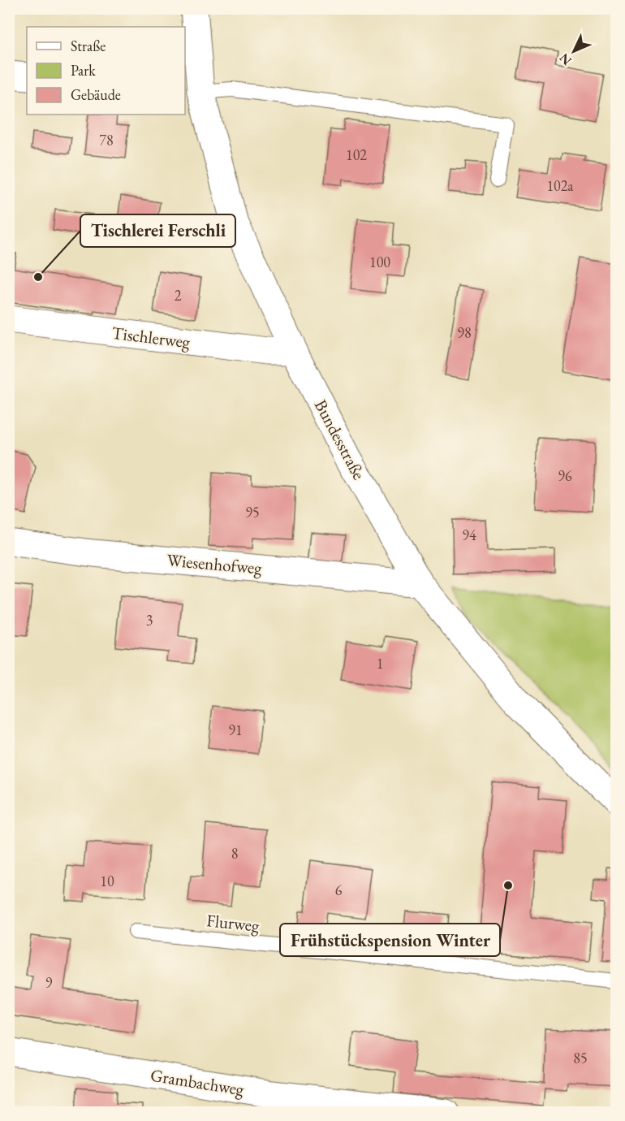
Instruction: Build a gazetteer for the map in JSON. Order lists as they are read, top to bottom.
{
  "streets": {
    "street": [
      "Tischlerweg",
      "Bundesstraße",
      "Wiesenhofweg",
      "Grambachweg"
    ],
    "lane": ["Flurweg"]
  },
  "crossings": [
    ["Tischlerweg", "Bundesstraße"],
    ["Bundesstraße", "Wiesenhofweg"]
  ],
  "places": ["Tischlerei Ferschli", "Frühstückspension Winter"],
  "house_numbers": [
    "78",
    "102",
    "102a",
    "100",
    "2",
    "98",
    "96",
    "95",
    "94",
    "3",
    "1",
    "91",
    "8",
    "10",
    "6",
    "9",
    "85"
  ],
  "legend": ["Straße", "Park", "Gebäude"],
  "north": "bottom left"
}
